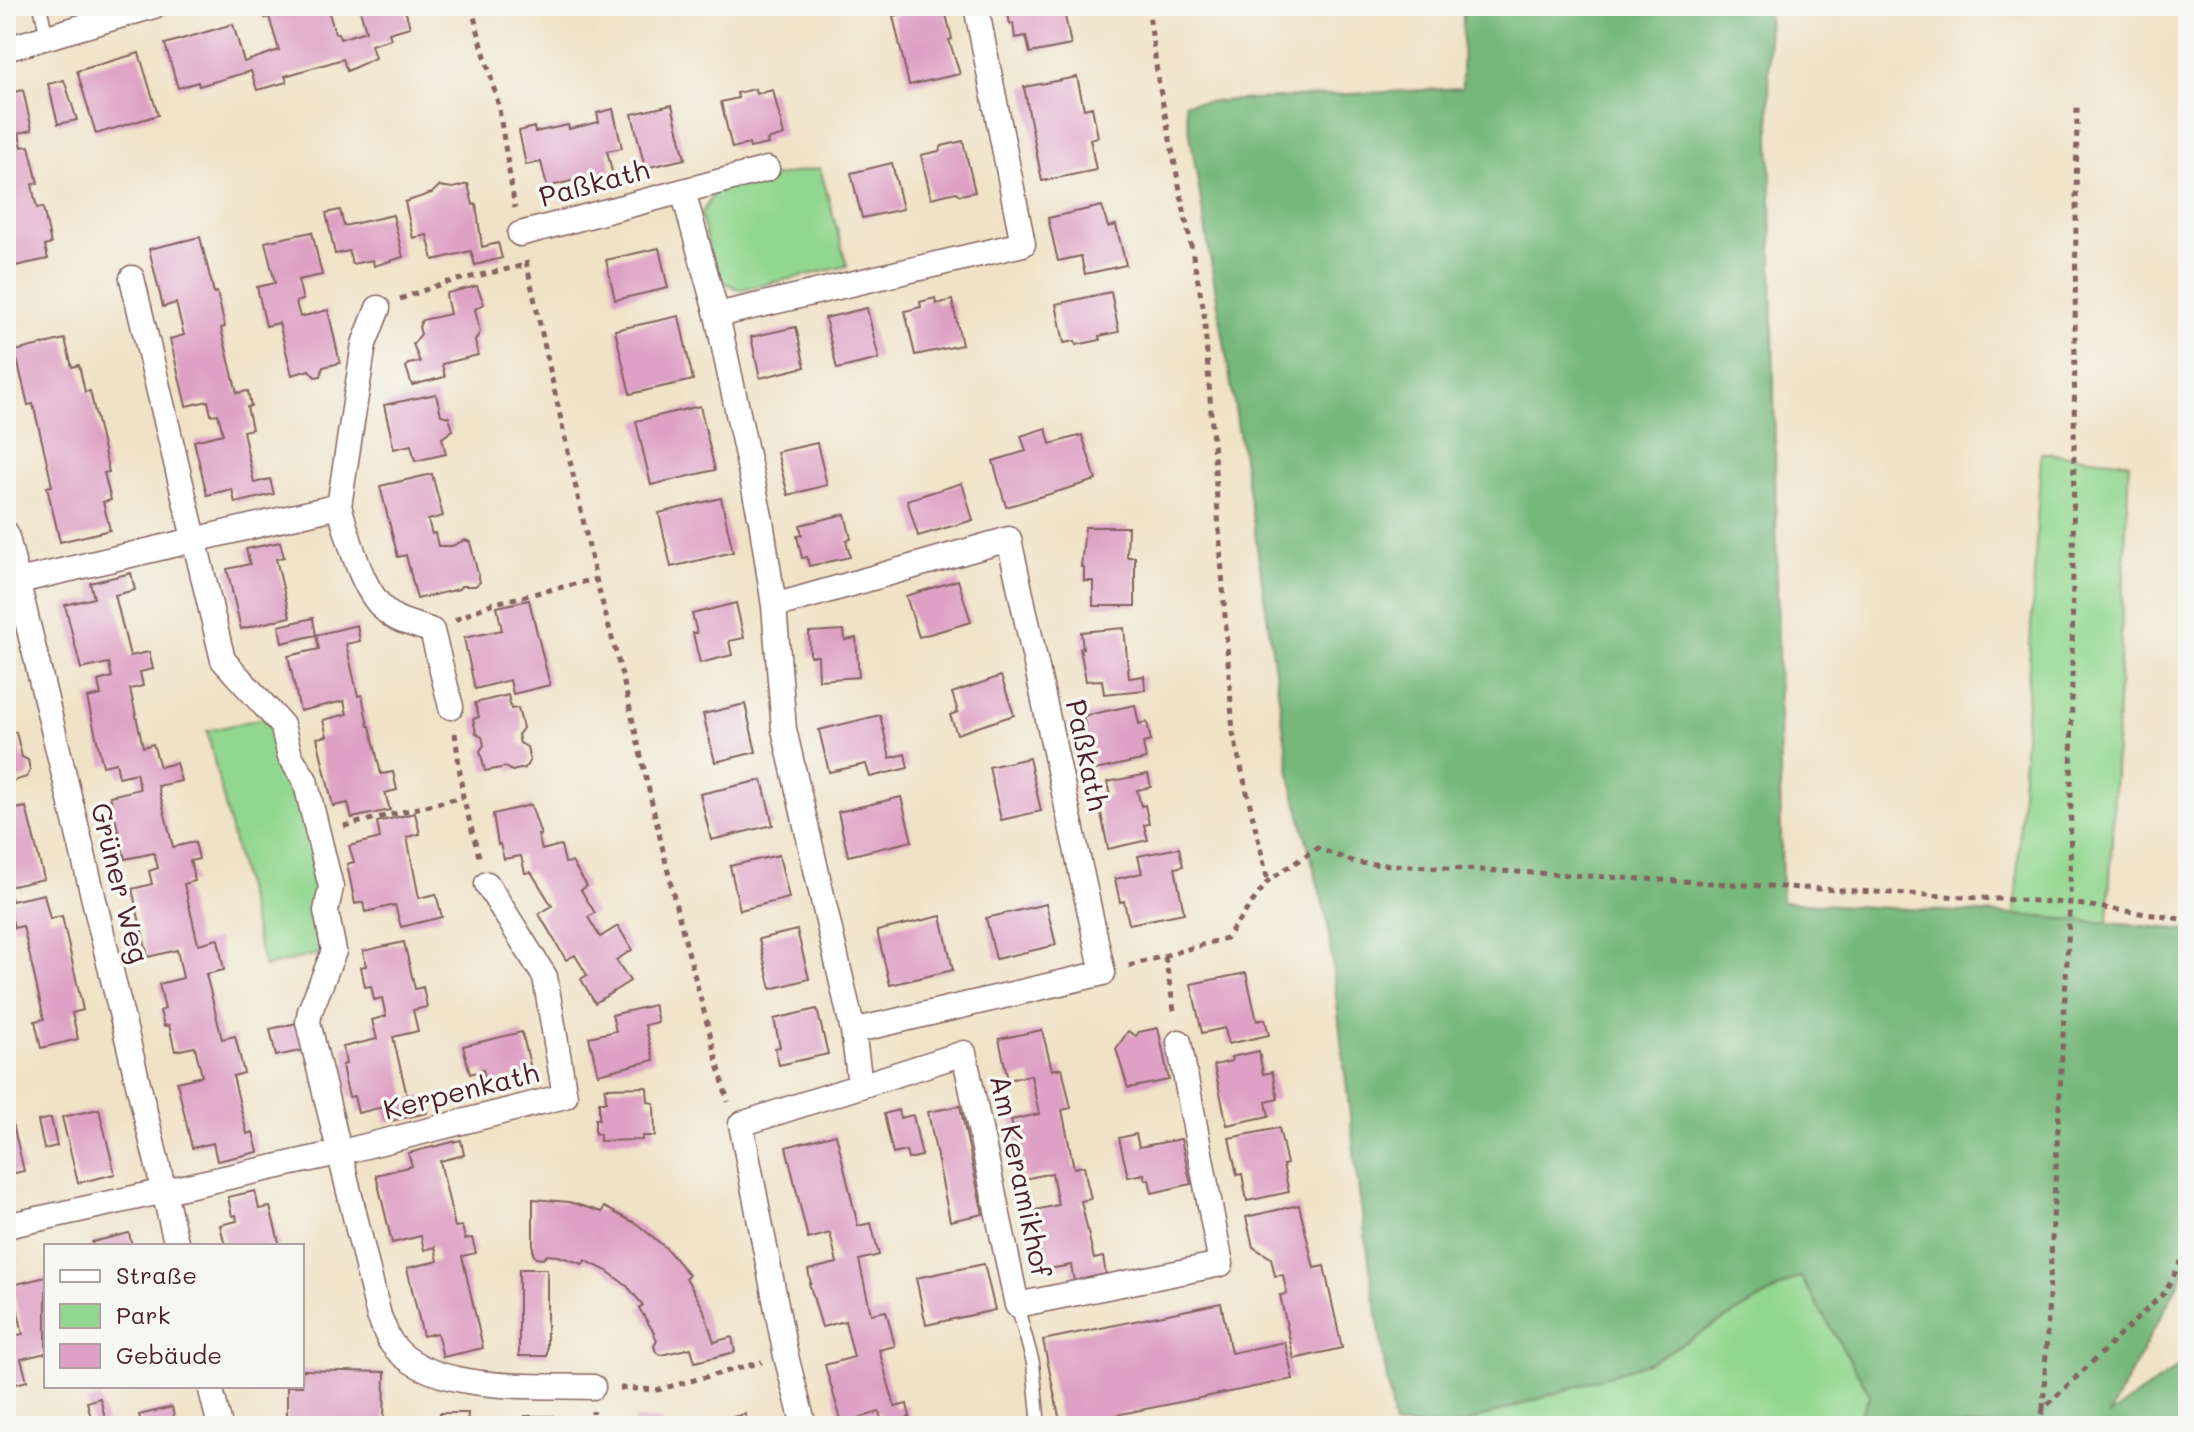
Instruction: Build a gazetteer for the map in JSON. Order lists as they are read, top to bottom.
{
  "streets": {
    "street": [
      "Paßkath",
      "Grüner Weg",
      "Kerpenkath",
      "Am Keramikhof"
    ]
  },
  "crossings": [
    ["Paßkath", "Am Keramikhof"],
    ["Grüner Weg", "Kerpenkath"]
  ],
  "legend": ["Straße", "Park", "Gebäude"]
}
